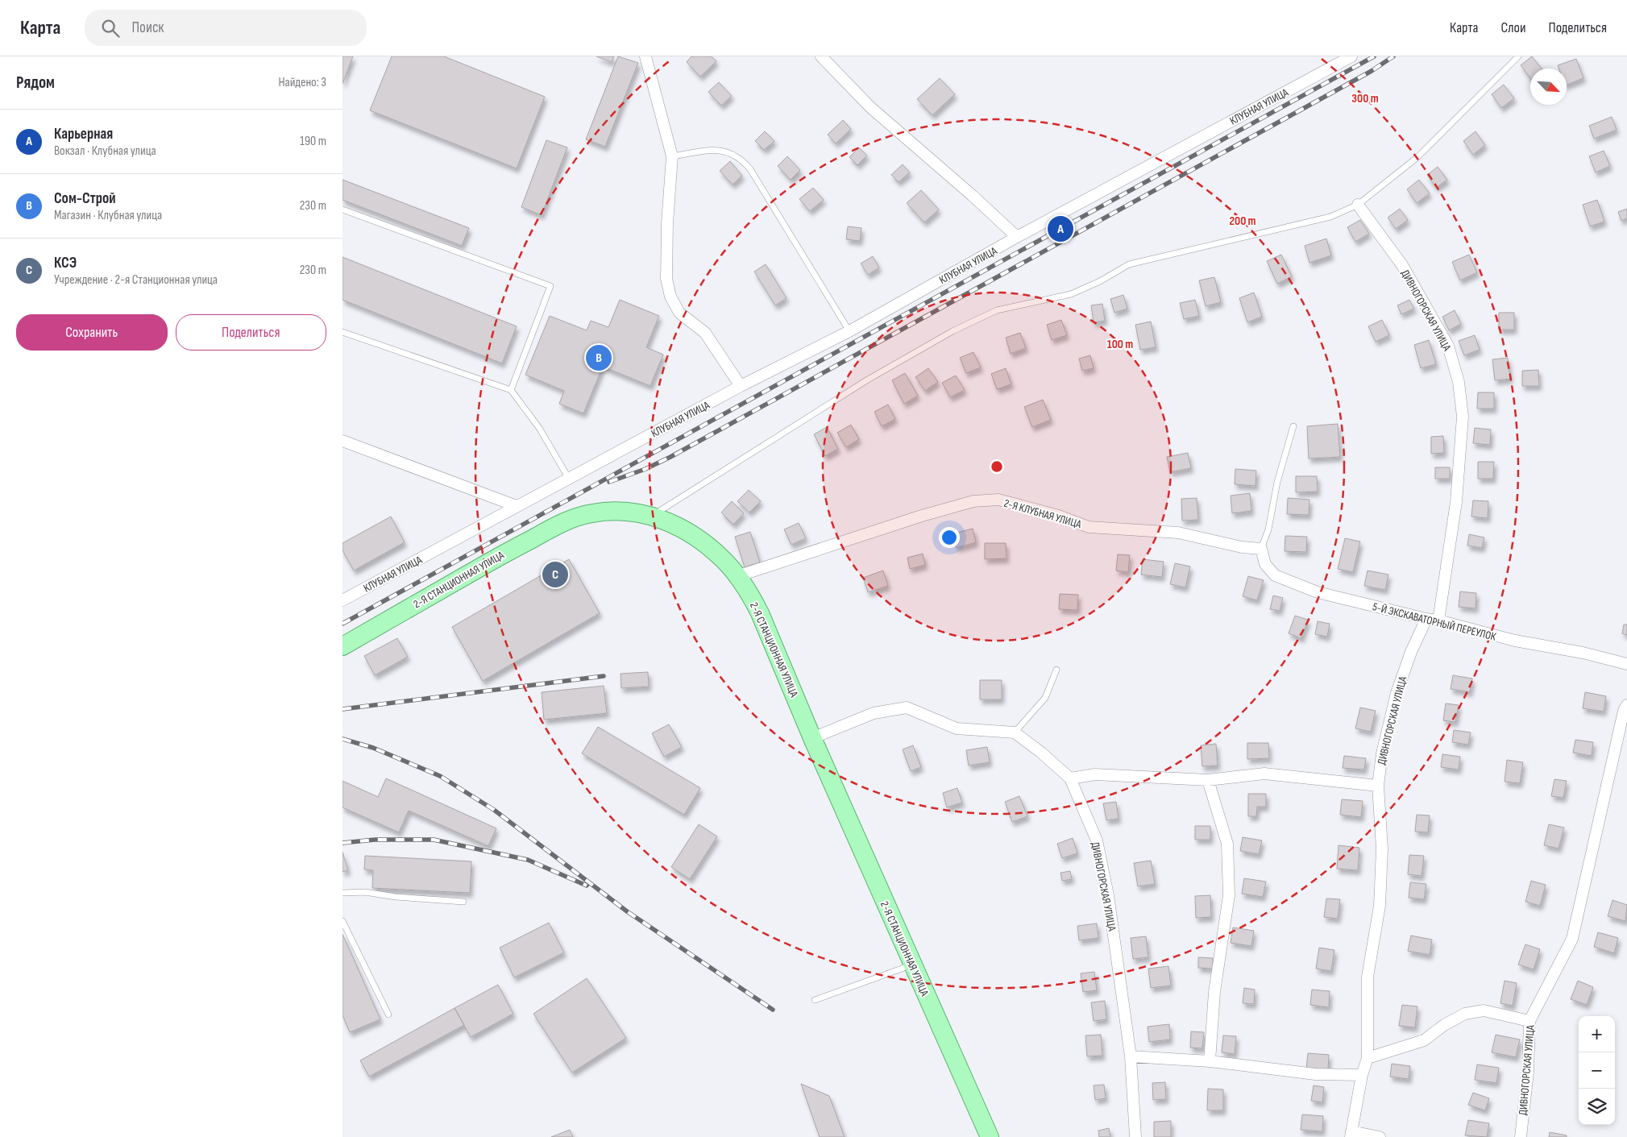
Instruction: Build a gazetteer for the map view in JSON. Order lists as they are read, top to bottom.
{
  "streets": {
    "main road": ["2-Я СТАНЦИОННАЯ УЛИЦА"],
    "street": [
      "КЛУБНАЯ УЛИЦА",
      "ДИВНОГОРСКАЯ УЛИЦА",
      "2-Я КЛУБНАЯ УЛИЦА",
      "5-Й ЭКСКАВАТОРНЫЙ ПЕРЕУЛОК"
    ]
  },
  "crossings": [
    ["ДИВНОГОРСКАЯ УЛИЦА", "5-Й ЭКСКАВАТОРНЫЙ ПЕРЕУЛОК"],
    ["2-Я КЛУБНАЯ УЛИЦА", "2-Я СТАНЦИОННАЯ УЛИЦА"],
    ["2-Я КЛУБНАЯ УЛИЦА", "5-Й ЭКСКАВАТОРНЫЙ ПЕРЕУЛОК"]
  ],
  "north": "bottom right",
  "page": {
    "header": "Карта",
    "search": "Поиск",
    "nav": ["Карта", "Слои", "Поделиться"],
    "heading": ["Рядом", "Найдено: 3"],
    "list": [
      {
        "mark": "A",
        "name": "Карьерная",
        "note": "Вокзал · Клубная улица",
        "value": "190 m"
      },
      {
        "mark": "B",
        "name": "Сом-Строй",
        "note": "Магазин · Клубная улица",
        "value": "230 m"
      },
      {
        "mark": "C",
        "name": "КСЭ",
        "note": "Учреждение · 2-я Станционная улица",
        "value": "230 m"
      }
    ],
    "pins": ["A", "B", "C"],
    "buttons": ["Сохранить", "Поделиться"],
    "map_buttons": ["+", "−"]
  },
  "rings": ["300 m", "200 m", "100 m"]
}
